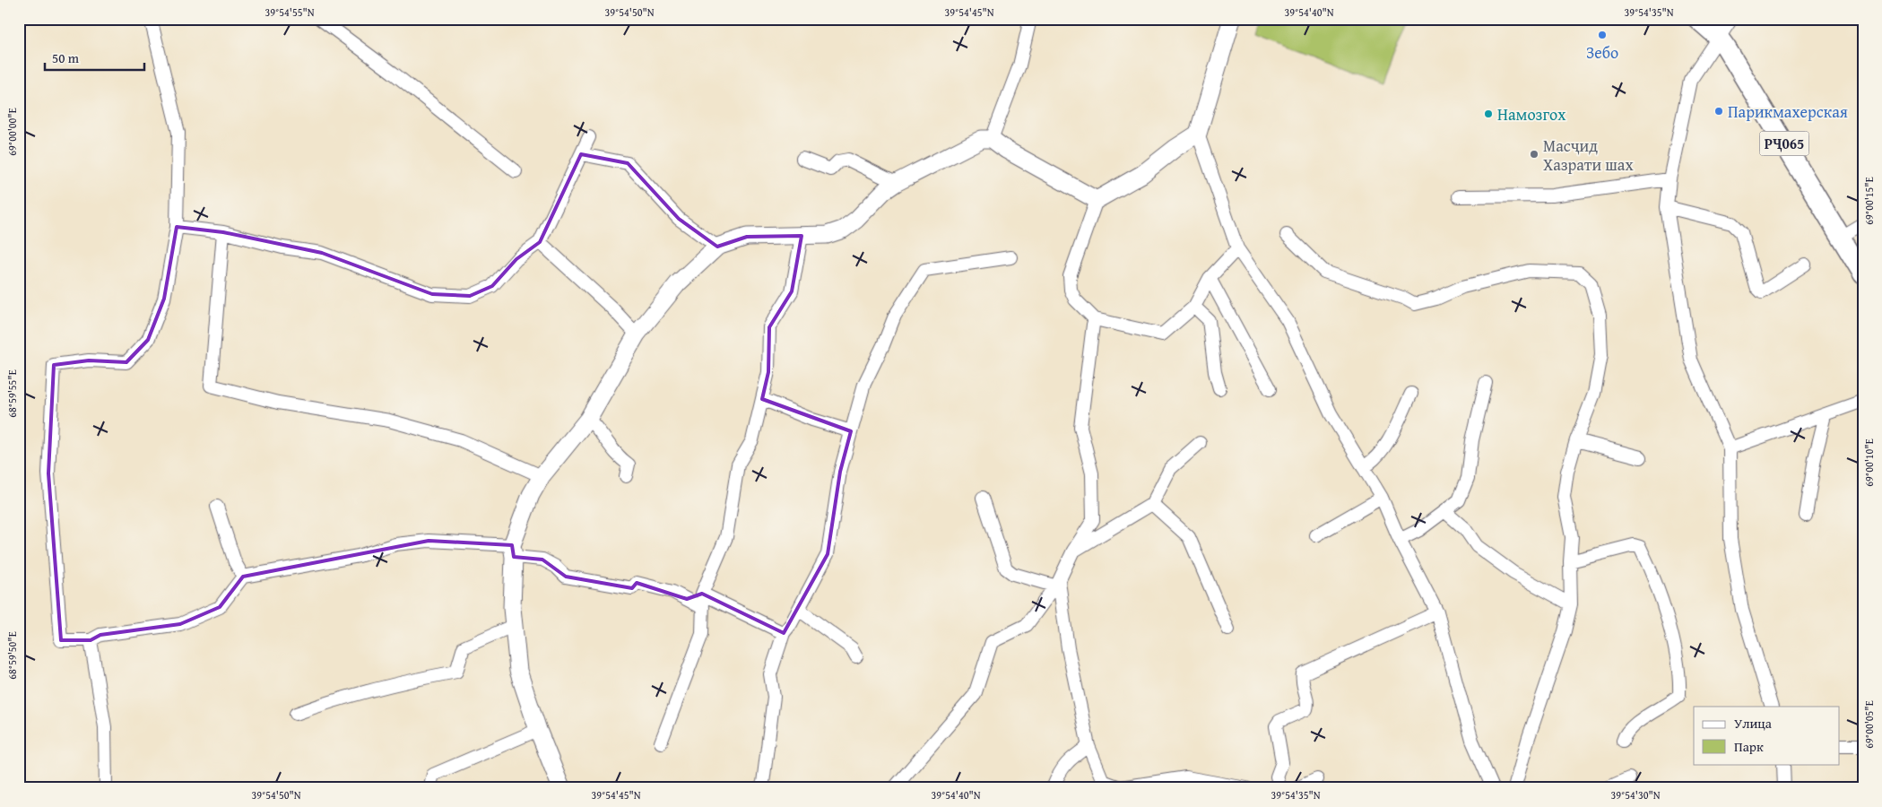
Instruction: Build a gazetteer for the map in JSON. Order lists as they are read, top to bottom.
{
  "streets": {
    "main road": ["РҶ065"]
  },
  "places": [
    "Зебо",
    "Парикмахерская",
    "Намозгох",
    "Масҷид Хазрати шах"
  ],
  "legend": ["Улица", "Парк"],
  "scale_bar": "50 m",
  "coordinates": [
    "39°54'55\"N",
    "39°54'50\"N",
    "39°54'45\"N",
    "39°54'40\"N",
    "39°54'35\"N",
    "69°00'00\"E",
    "69°00'15\"E",
    "68°59'55\"E",
    "69°00'10\"E",
    "68°59'50\"E",
    "69°00'05\"E",
    "39°54'30\"N"
  ]
}
